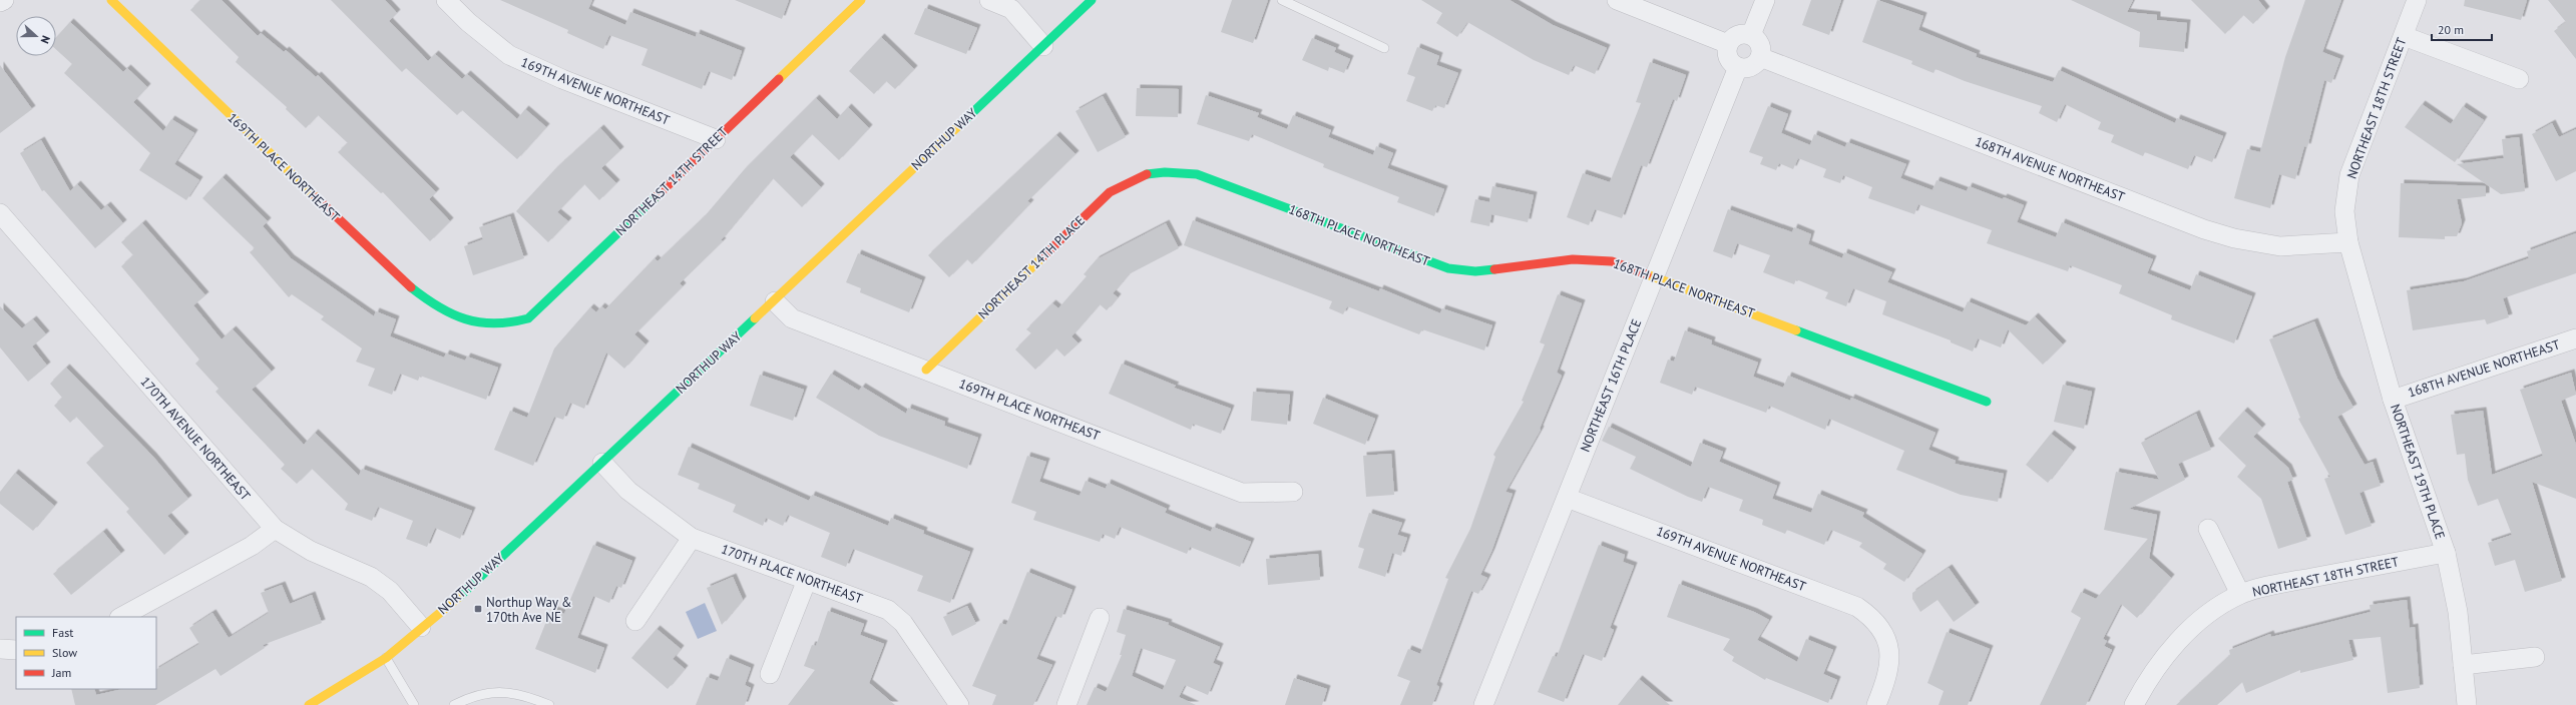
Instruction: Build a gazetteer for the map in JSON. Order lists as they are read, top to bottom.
{
  "streets": {
    "street": [
      "169TH AVENUE NORTHEAST",
      "NORTHEAST 18TH STREET",
      "NORTHUP WAY",
      "169TH PLACE NORTHEAST",
      "168TH AVENUE NORTHEAST",
      "NORTHEAST 14TH STREET",
      "168TH PLACE NORTHEAST",
      "NORTHEAST 14TH PLACE",
      "NORTHEAST 16TH PLACE",
      "170TH AVENUE NORTHEAST",
      "NORTHEAST 19TH PLACE",
      "170TH PLACE NORTHEAST"
    ]
  },
  "crossings": [
    ["169TH AVENUE NORTHEAST", "NORTHEAST 14TH STREET"],
    ["169TH AVENUE NORTHEAST", "NORTHEAST 16TH PLACE"],
    ["NORTHEAST 18TH STREET", "168TH AVENUE NORTHEAST"],
    ["NORTHEAST 18TH STREET", "NORTHEAST 19TH PLACE"],
    ["NORTHUP WAY", "169TH PLACE NORTHEAST"],
    ["NORTHUP WAY", "170TH AVENUE NORTHEAST"],
    ["NORTHUP WAY", "170TH PLACE NORTHEAST"],
    ["169TH PLACE NORTHEAST", "NORTHEAST 14TH STREET"],
    ["169TH PLACE NORTHEAST", "NORTHEAST 14TH PLACE"],
    ["168TH AVENUE NORTHEAST", "NORTHEAST 16TH PLACE"],
    ["168TH AVENUE NORTHEAST", "NORTHEAST 19TH PLACE"],
    ["168TH PLACE NORTHEAST", "NORTHEAST 14TH PLACE"],
    ["168TH PLACE NORTHEAST", "NORTHEAST 16TH PLACE"]
  ],
  "places": {
    "transit": ["Northup Way & 170th Ave NE"]
  },
  "legend": ["Fast", "Slow", "Jam"],
  "scale_bar": "20 m",
  "north": "right"
}
